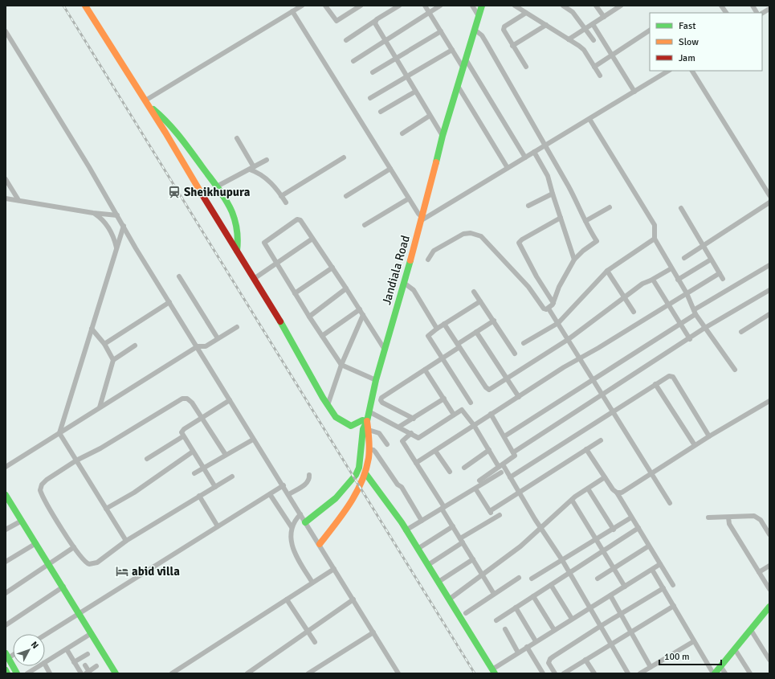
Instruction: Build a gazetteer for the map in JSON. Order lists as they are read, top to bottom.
{
  "streets": {
    "main road": ["Jandiala Road"]
  },
  "places": {
    "station": ["Sheikhupura"],
    "hotel": ["abid villa"]
  },
  "legend": ["Fast", "Slow", "Jam"],
  "scale_bar": "100 m",
  "north": "top right"
}
